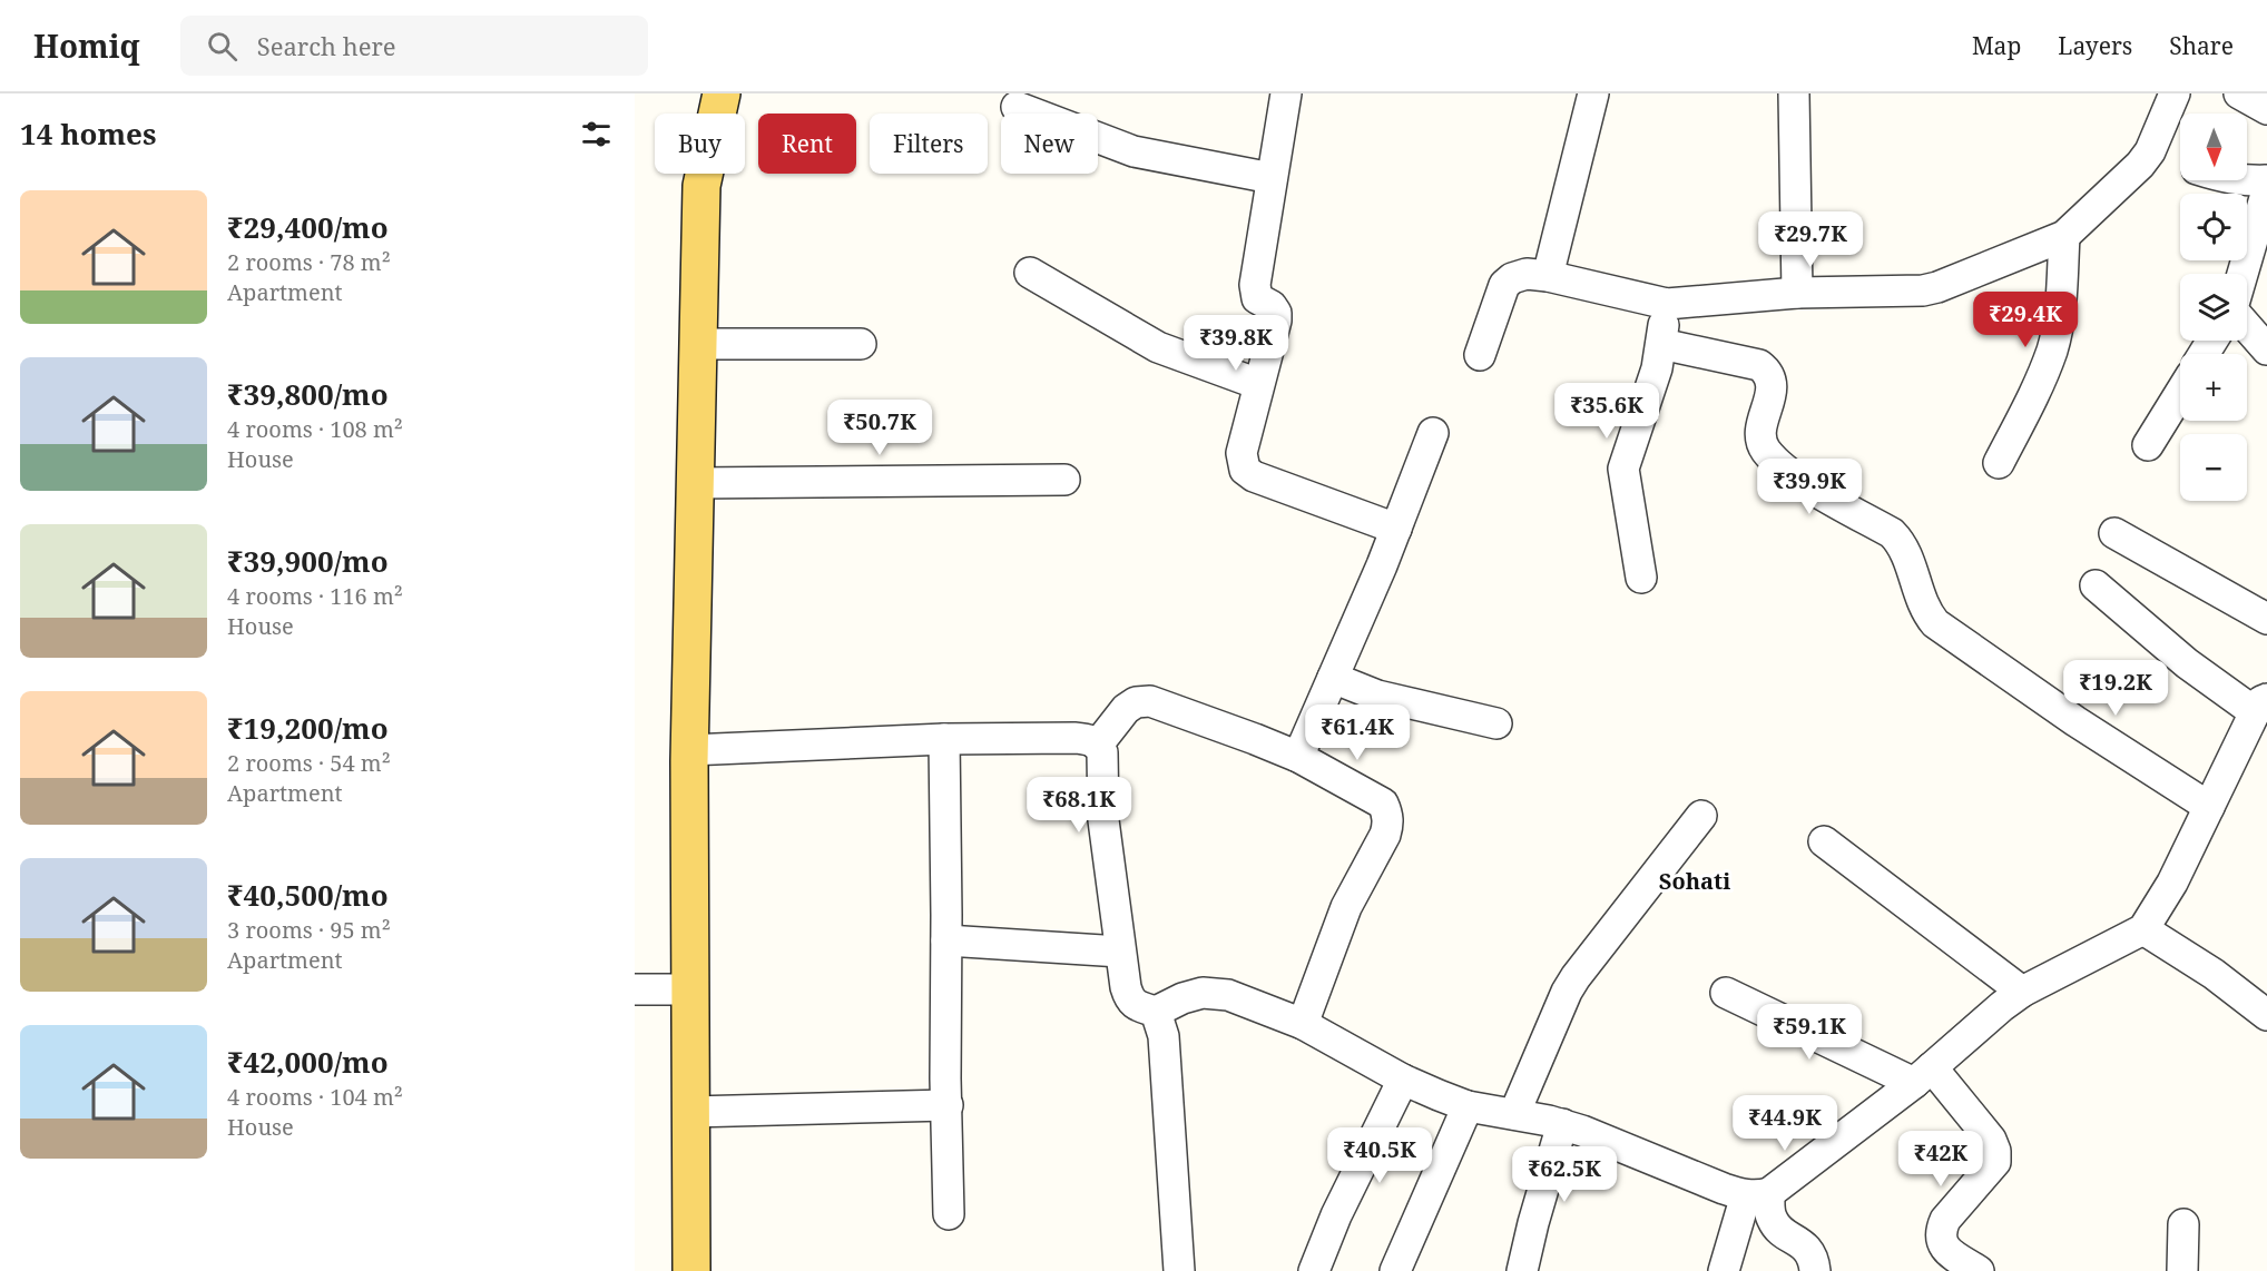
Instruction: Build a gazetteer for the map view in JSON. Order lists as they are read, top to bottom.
{
  "districts": ["Sohati"],
  "north": "bottom",
  "page": {
    "header": "Homiq",
    "search": "Search here",
    "nav": ["Map", "Layers", "Share"],
    "heading": "14 homes",
    "map_buttons": ["+", "−"],
    "chip": [
      "Buy",
      "Rent",
      "Filters",
      "New"
    ],
    "list": [
      {
        "name": "₹29,400/mo",
        "note": "2 rooms · 78 m² · Apartment"
      },
      {
        "name": "₹39,800/mo",
        "note": "4 rooms · 108 m² · House"
      },
      {
        "name": "₹39,900/mo",
        "note": "4 rooms · 116 m² · House"
      },
      {
        "name": "₹19,200/mo",
        "note": "2 rooms · 54 m² · Apartment"
      },
      {
        "name": "₹40,500/mo",
        "note": "3 rooms · 95 m² · Apartment"
      },
      {
        "name": "₹42,000/mo",
        "note": "4 rooms · 104 m² · House"
      }
    ],
    "price": [
      "₹29.7K",
      "₹29.4K",
      "₹39.8K",
      "₹35.6K",
      "₹50.7K",
      "₹39.9K",
      "₹19.2K",
      "₹61.4K",
      "₹68.1K",
      "₹59.1K",
      "₹44.9K",
      "₹40.5K",
      "₹42K",
      "₹62.5K"
    ]
  }
}
